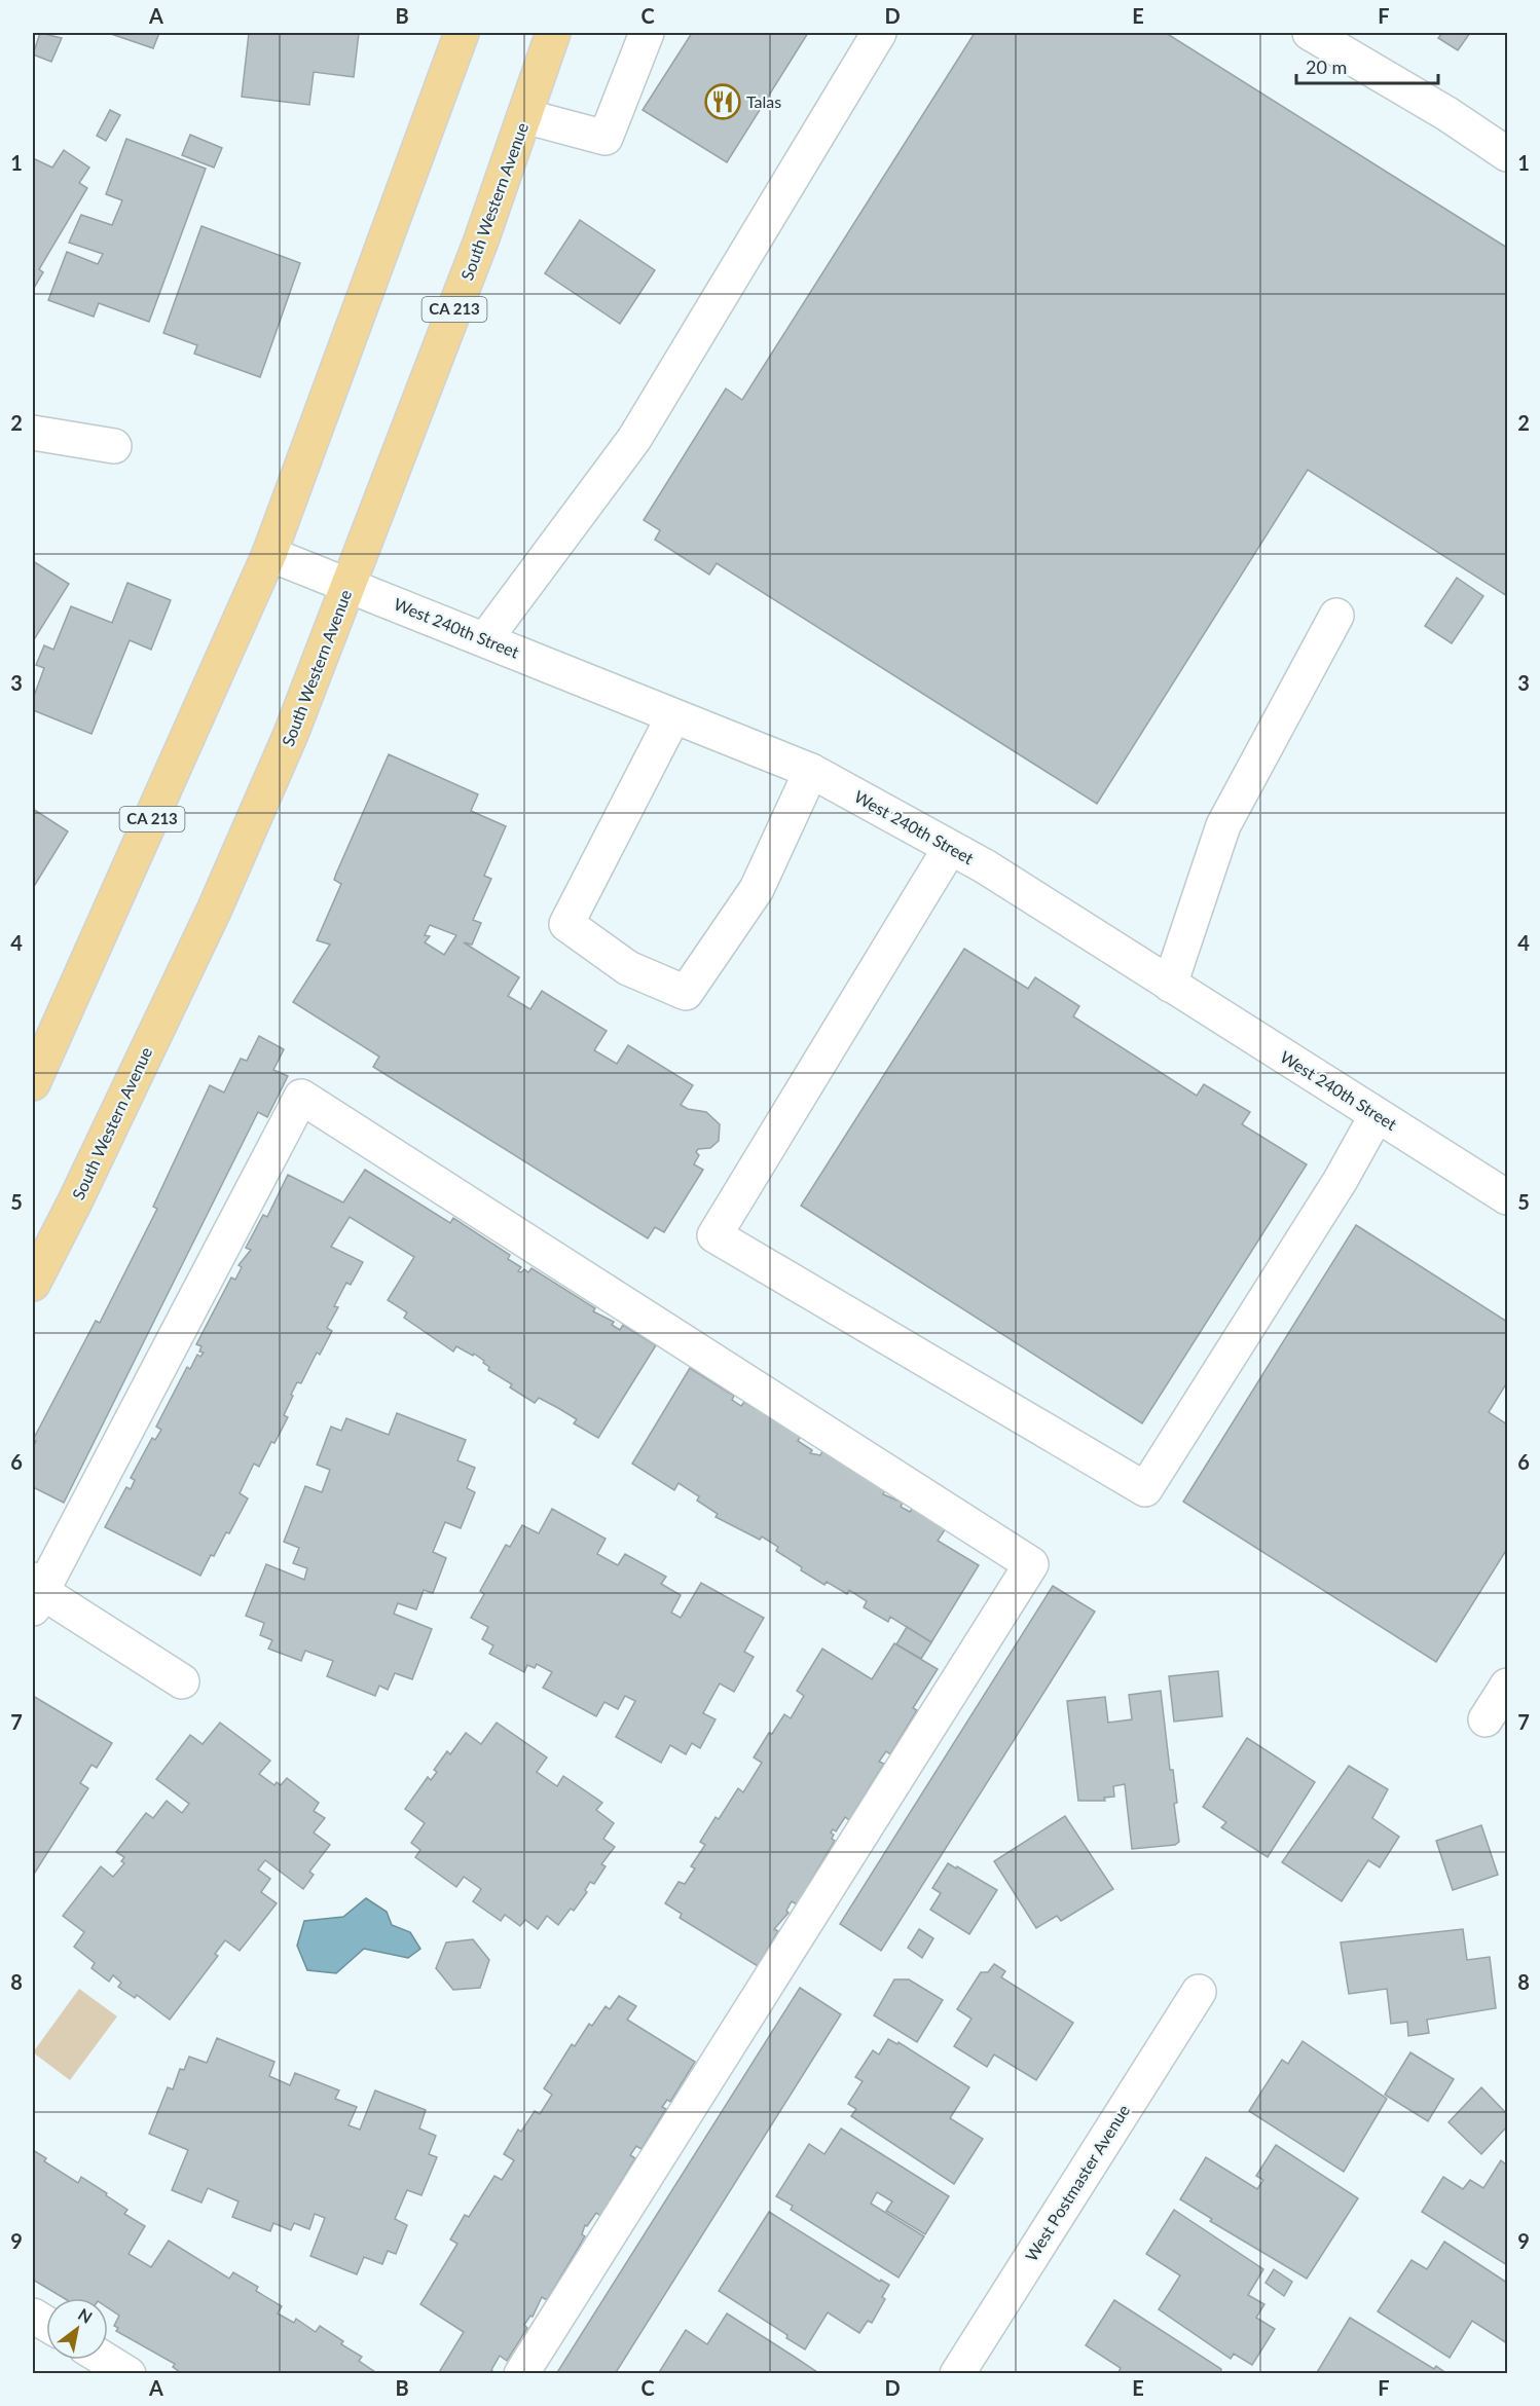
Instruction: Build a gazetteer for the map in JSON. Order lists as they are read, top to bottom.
{
  "streets": {
    "main road": ["South Western Avenue", "CA 213"],
    "street": ["West 240th Street", "West Postmaster Avenue"]
  },
  "crossings": [
    ["South Western Avenue", "West 240th Street"],
    ["CA 213", "West 240th Street"]
  ],
  "places": {
    "restaurant": ["Talas"]
  },
  "scale_bar": "20 m",
  "north": "top right",
  "grid": {
    "columns": [
      "A",
      "B",
      "C",
      "D",
      "E",
      "F"
    ],
    "rows": [
      "1",
      "2",
      "3",
      "4",
      "5",
      "6",
      "7",
      "8",
      "9"
    ]
  }
}
